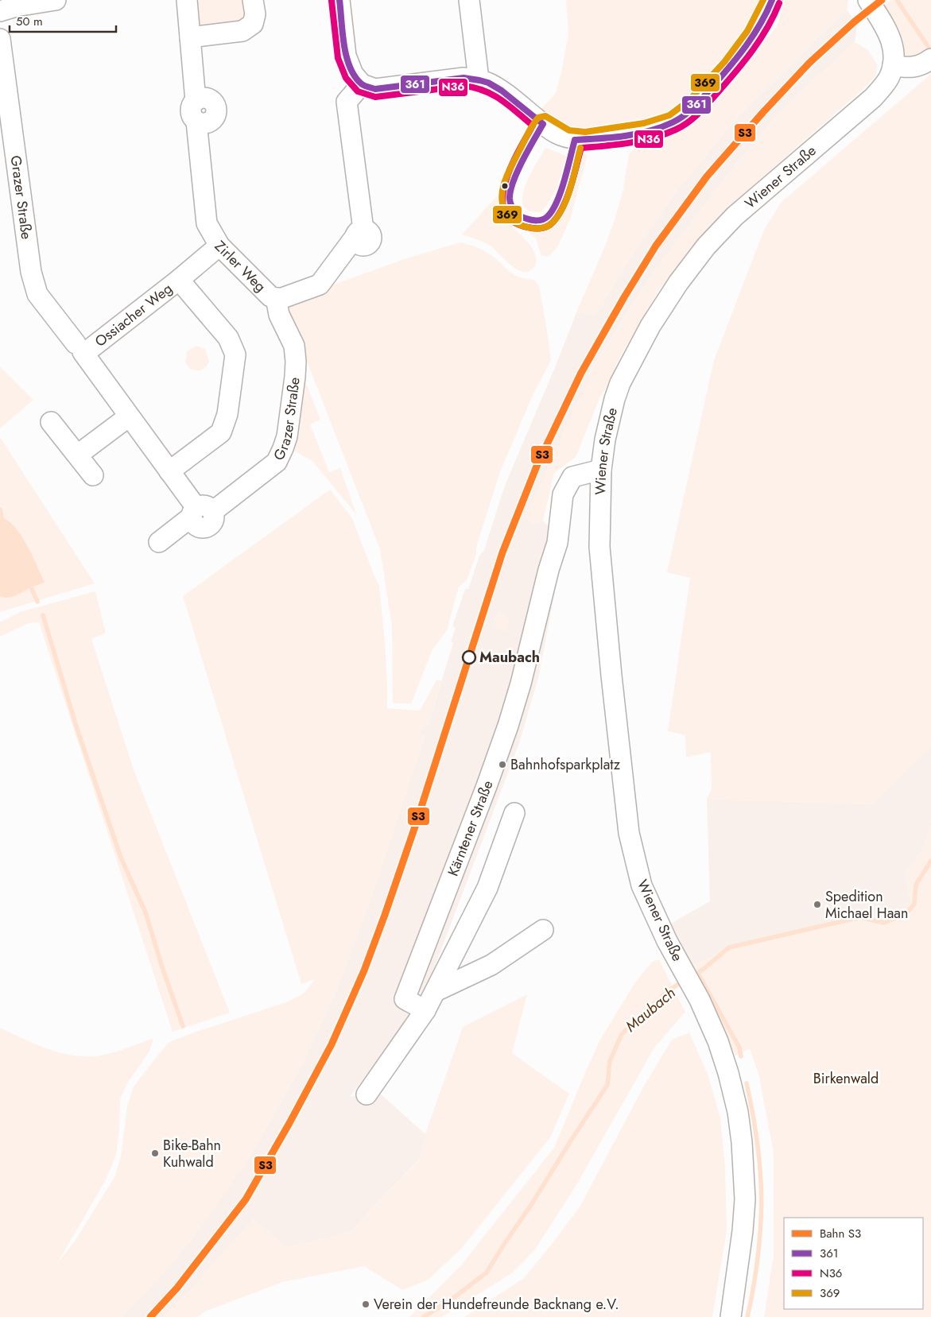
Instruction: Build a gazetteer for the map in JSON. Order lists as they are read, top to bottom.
{
  "streets": {
    "street": [
      "Wiener Straße",
      "Grazer Straße",
      "Zirler Weg",
      "Ossiacher Weg",
      "Kärntener Straße"
    ]
  },
  "crossings": [
    ["Wiener Straße", "Kärntener Straße"],
    ["Grazer Straße", "Zirler Weg"],
    ["Grazer Straße", "Ossiacher Weg"],
    ["Zirler Weg", "Ossiacher Weg"]
  ],
  "water": ["Maubach"],
  "parks": ["Birkenwald"],
  "places": [
    "Maubach",
    "Bahnhofsparkplatz",
    "Spedition Michael Haan",
    "Bike-Bahn Kuhwald",
    "Verein der Hundefreunde Backnang e.V."
  ],
  "lines": [
    "rail line S3",
    "transit line 361",
    "transit line 369",
    "transit line N36"
  ],
  "legend": [
    "Bahn S3",
    "361",
    "N36",
    "369"
  ],
  "scale_bar": "50 m"
}
